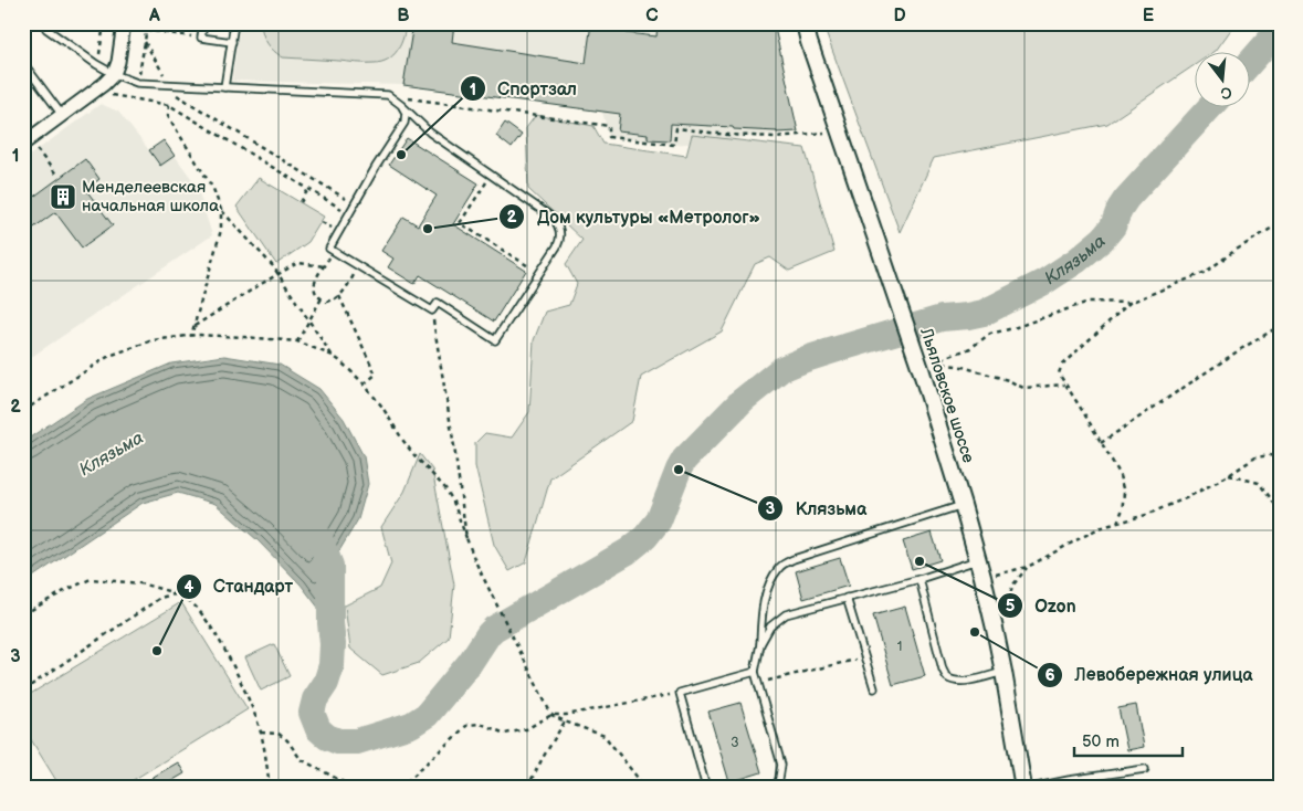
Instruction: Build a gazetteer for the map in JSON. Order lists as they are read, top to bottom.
{
  "streets": {
    "street": ["Льяловское шоссе"]
  },
  "water": ["Клязьма"],
  "places": {
    "other": [
      "Спортзал",
      "Дом культуры «Метролог»",
      "Клязьма",
      "Ozon",
      "Левобережная улица",
      "Стандарт"
    ],
    "building": ["Менделеевская начальная школа"]
  },
  "house_numbers": ["1", "3"],
  "scale_bar": "50 m",
  "north": "bottom",
  "grid": {
    "columns": [
      "A",
      "B",
      "C",
      "D",
      "E"
    ],
    "rows": ["1", "2", "3"]
  }
}
